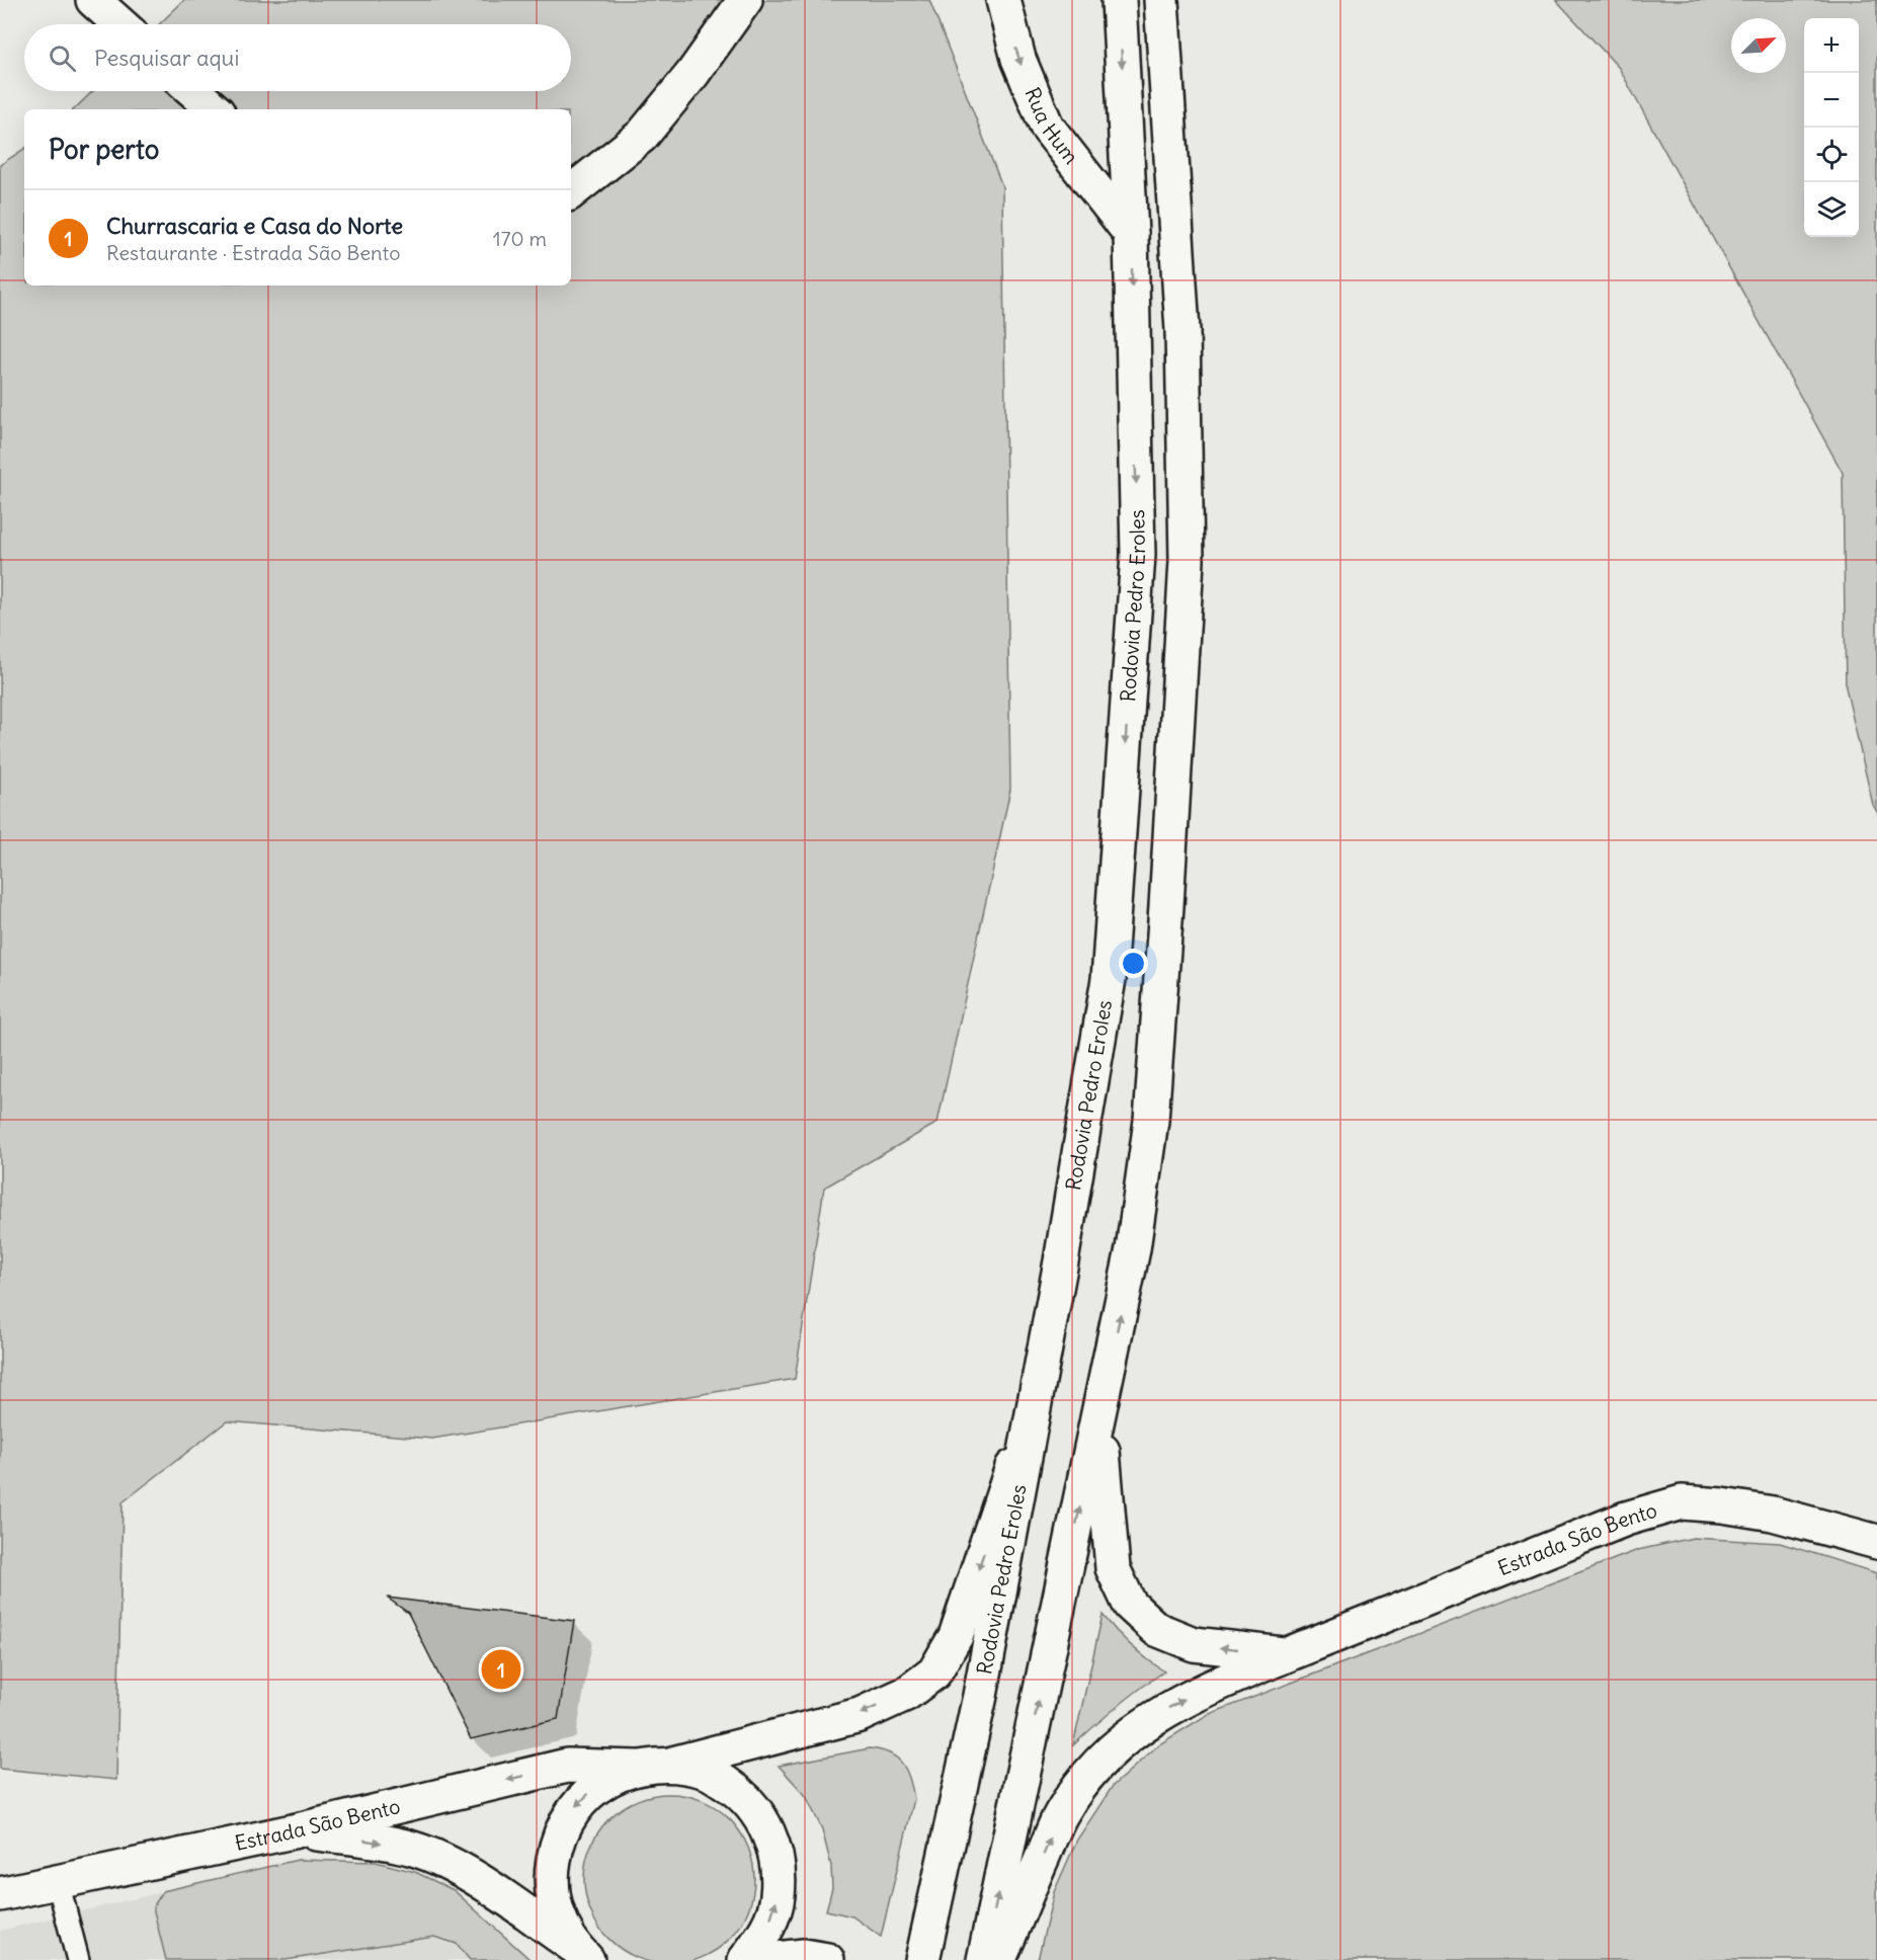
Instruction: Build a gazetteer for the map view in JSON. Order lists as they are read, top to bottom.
{
  "streets": {
    "main road": ["Rua Hum", "Rodovia Pedro Eroles", "Estrada São Bento"]
  },
  "crossings": [
    ["Rua Hum", "Rodovia Pedro Eroles"]
  ],
  "one_way": ["Rua Hum"],
  "north": "top right",
  "page": {
    "map_buttons": ["+", "−"],
    "search": "Pesquisar aqui",
    "heading": "Por perto",
    "list": [
      {
        "mark": "1",
        "name": "Churrascaria e Casa do Norte",
        "note": "Restaurante · Estrada São Bento",
        "value": "170 m"
      }
    ],
    "pins": "1"
  }
}
